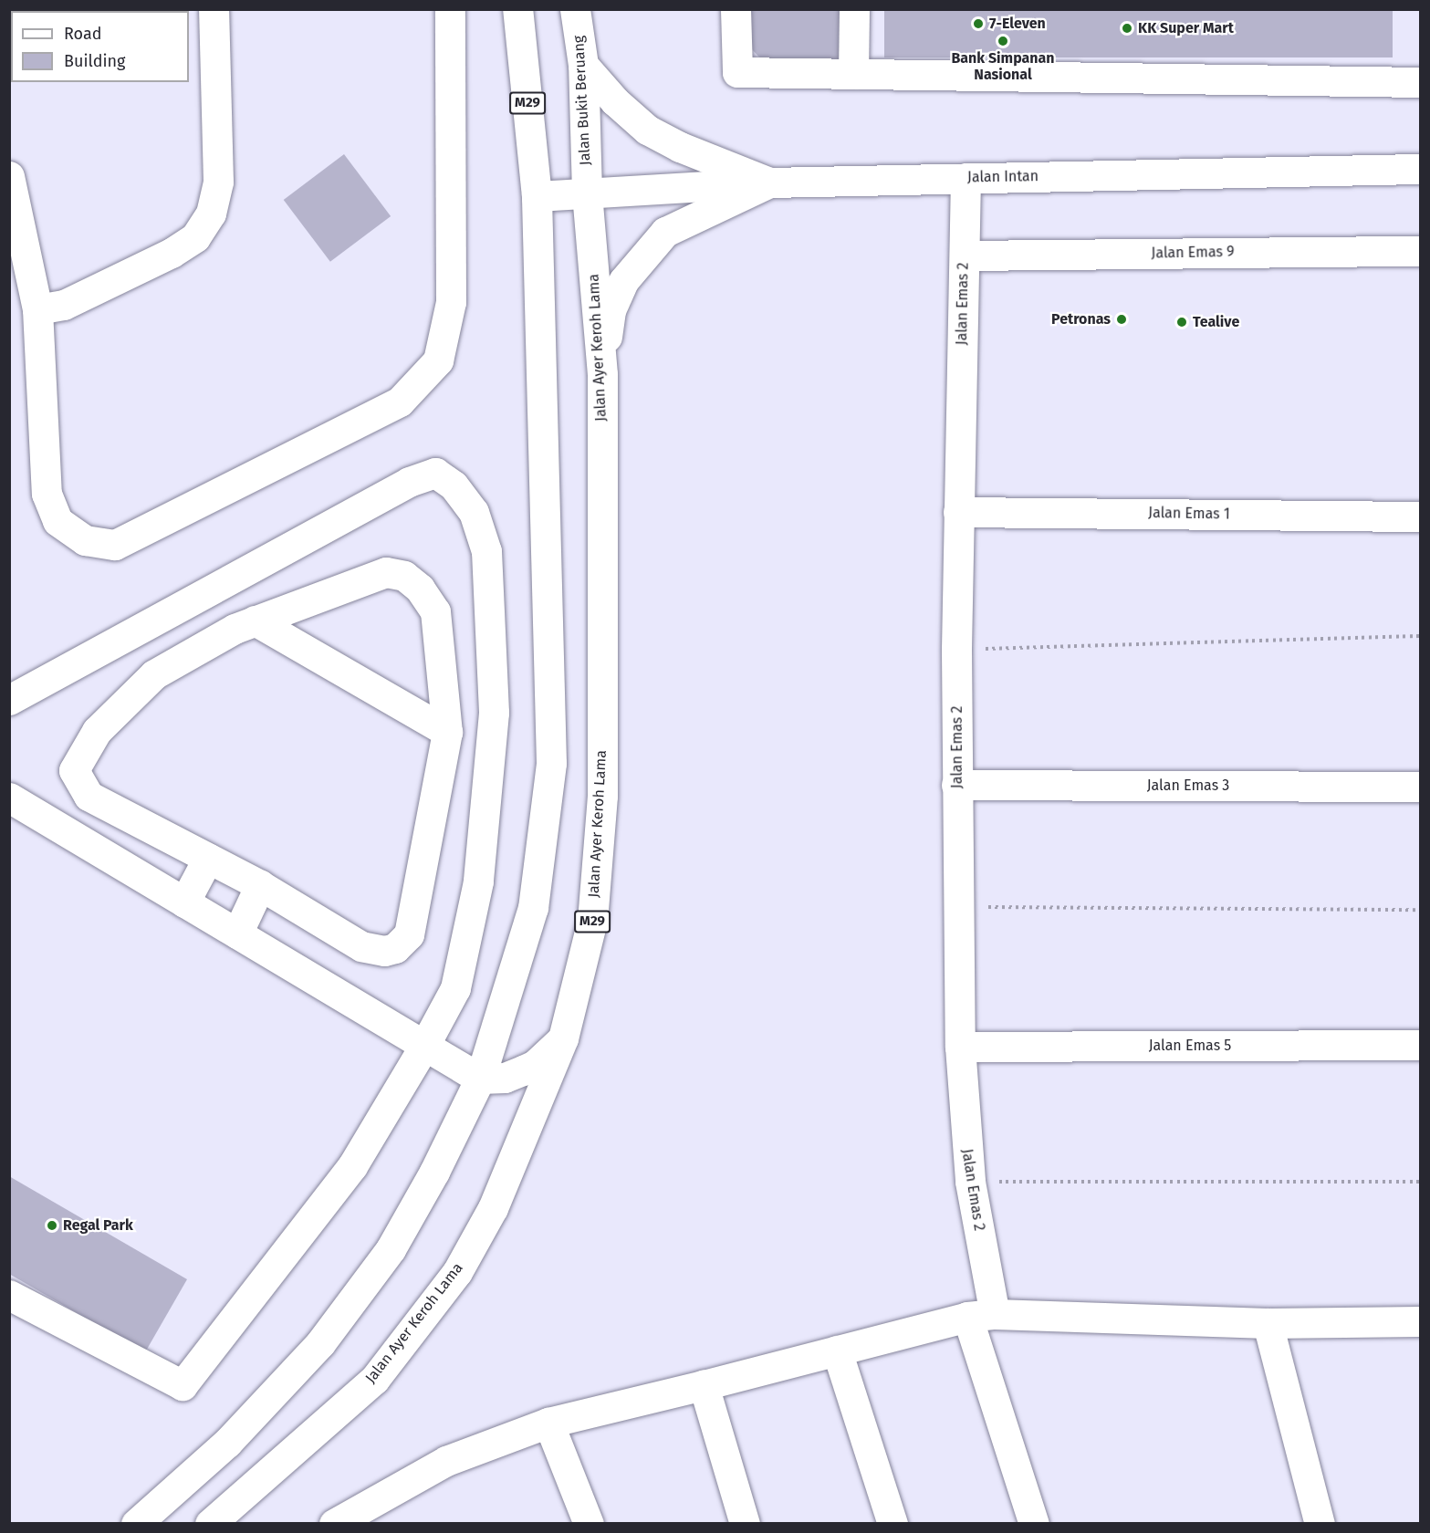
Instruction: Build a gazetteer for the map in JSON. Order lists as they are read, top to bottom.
{
  "streets": {
    "street": [
      "Jalan Bukit Beruang",
      "M29",
      "Jalan Intan",
      "Jalan Emas 9",
      "Jalan Emas 2",
      "Jalan Ayer Keroh Lama",
      "Jalan Emas 1",
      "Jalan Emas 3",
      "Jalan Emas 5"
    ]
  },
  "crossings": [
    ["Jalan Bukit Beruang", "Jalan Intan"],
    ["Jalan Bukit Beruang", "Jalan Ayer Keroh Lama"],
    ["M29", "Jalan Intan"],
    ["Jalan Intan", "Jalan Emas 2"],
    ["Jalan Intan", "Jalan Ayer Keroh Lama"],
    ["Jalan Emas 9", "Jalan Emas 2"],
    ["Jalan Emas 2", "Jalan Emas 1"],
    ["Jalan Emas 2", "Jalan Emas 3"],
    ["Jalan Emas 2", "Jalan Emas 5"]
  ],
  "places": [
    "7-Eleven",
    "KK Super Mart",
    "Bank Simpanan Nasional",
    "Petronas",
    "Tealive",
    "Regal Park"
  ],
  "legend": ["Road", "Building"]
}
